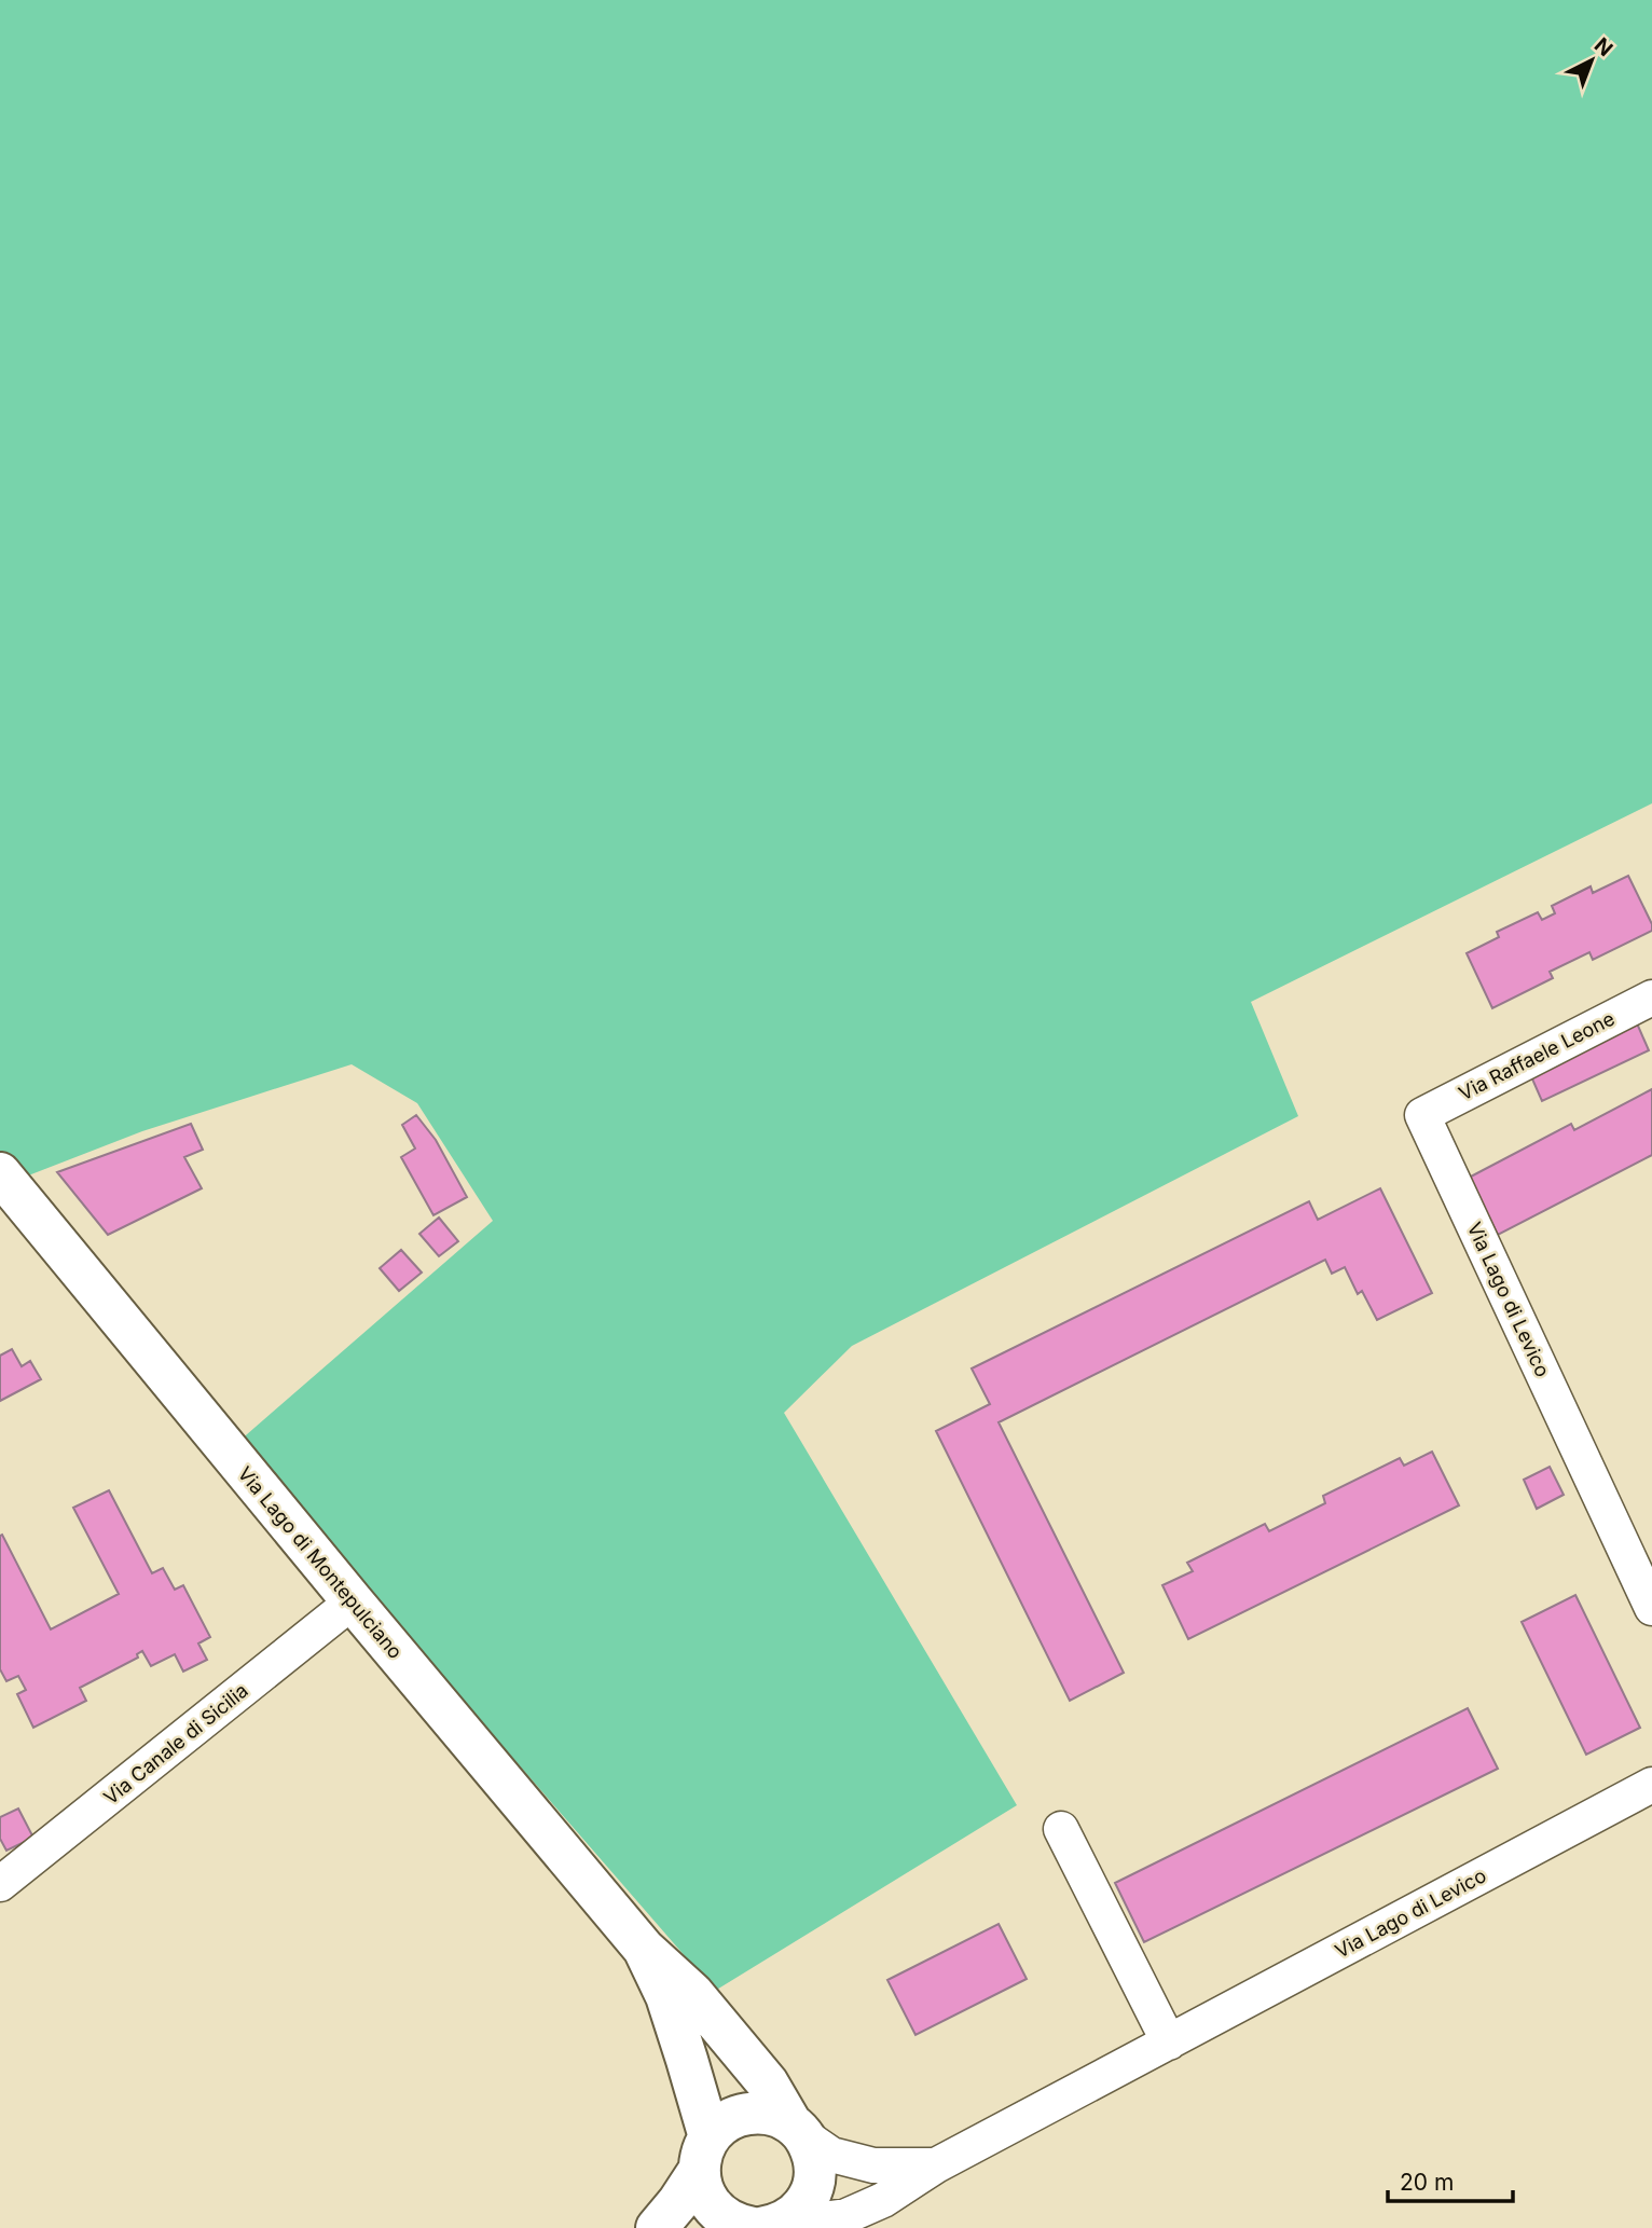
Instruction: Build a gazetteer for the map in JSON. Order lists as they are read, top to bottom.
{
  "streets": {
    "street": [
      "Via Raffaele Leone",
      "Via Lago di Levico",
      "Via Lago di Montepulciano",
      "Via Canale di Sicilia"
    ]
  },
  "crossings": [
    ["Via Raffaele Leone", "Via Lago di Levico"],
    ["Via Lago di Levico", "Via Lago di Montepulciano"],
    ["Via Lago di Montepulciano", "Via Canale di Sicilia"]
  ],
  "scale_bar": "20 m",
  "north": "top right"
}
